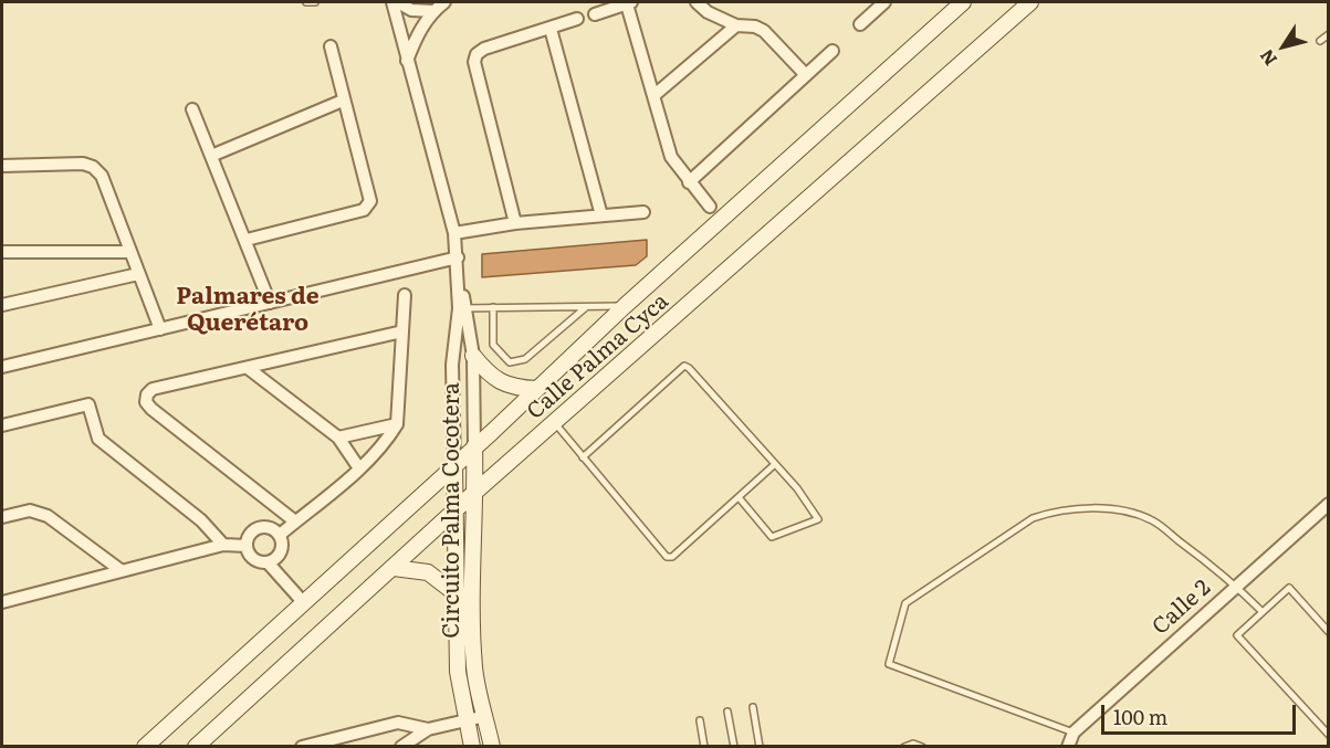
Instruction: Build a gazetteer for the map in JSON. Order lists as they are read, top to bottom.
{
  "streets": {
    "street": ["Calle Palma Cyca", "Circuito Palma Cocotera", "Calle 2"]
  },
  "crossings": [
    ["Calle Palma Cyca", "Circuito Palma Cocotera"]
  ],
  "districts": ["Palmares de Querétaro"],
  "scale_bar": "100 m",
  "north": "bottom left"
}
